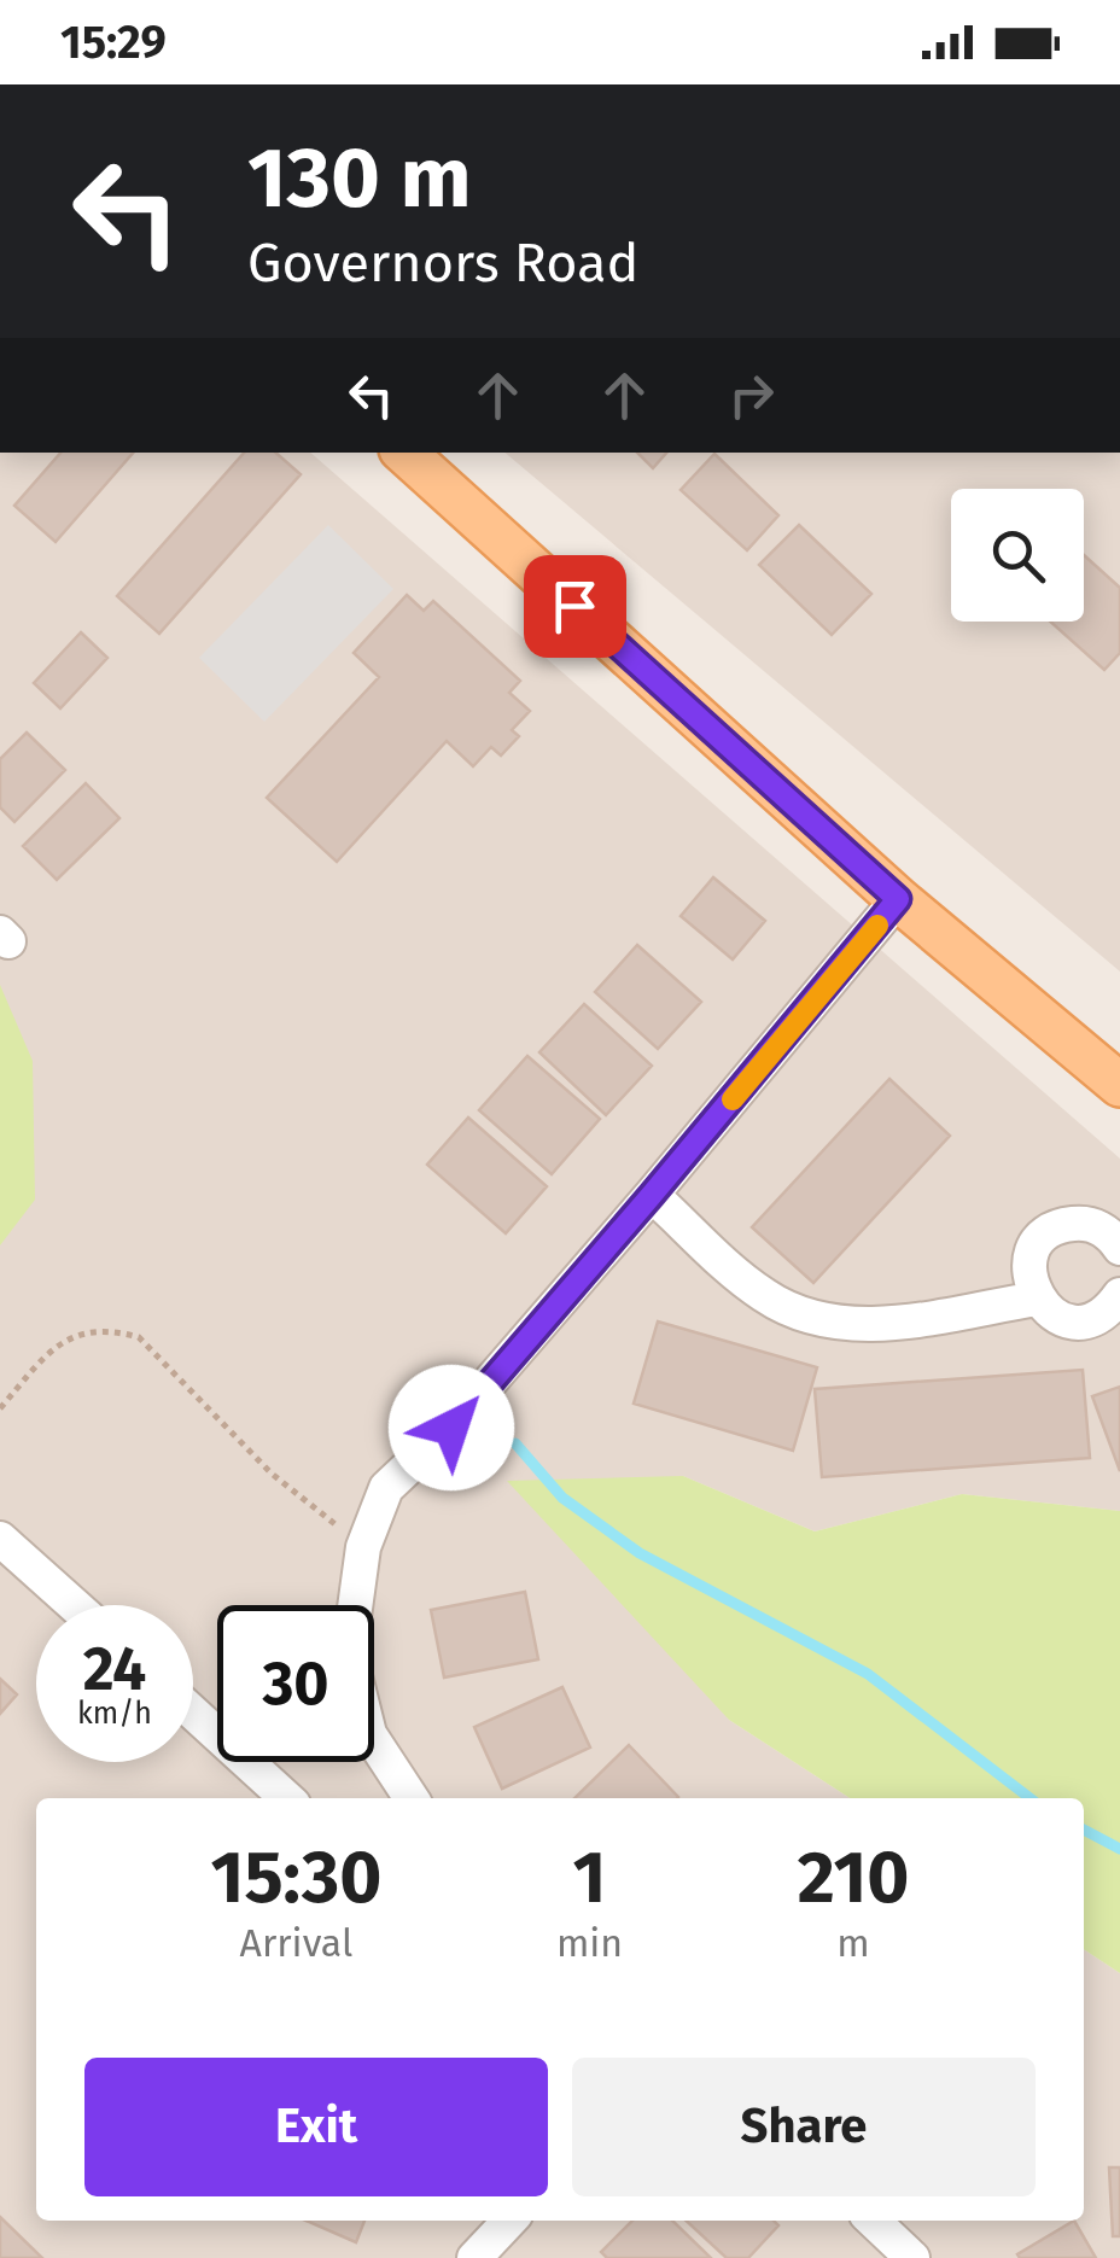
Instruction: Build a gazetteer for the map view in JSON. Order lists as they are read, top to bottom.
{
  "page": {
    "status": "15:29",
    "turn": ["130 m", "Governors Road"],
    "speed": "24 km/h",
    "limit": "30",
    "eta": [
      "15:30",
      "Arrival",
      "1",
      "min",
      "210",
      "m"
    ],
    "buttons": ["Exit", "Share"]
  }
}
